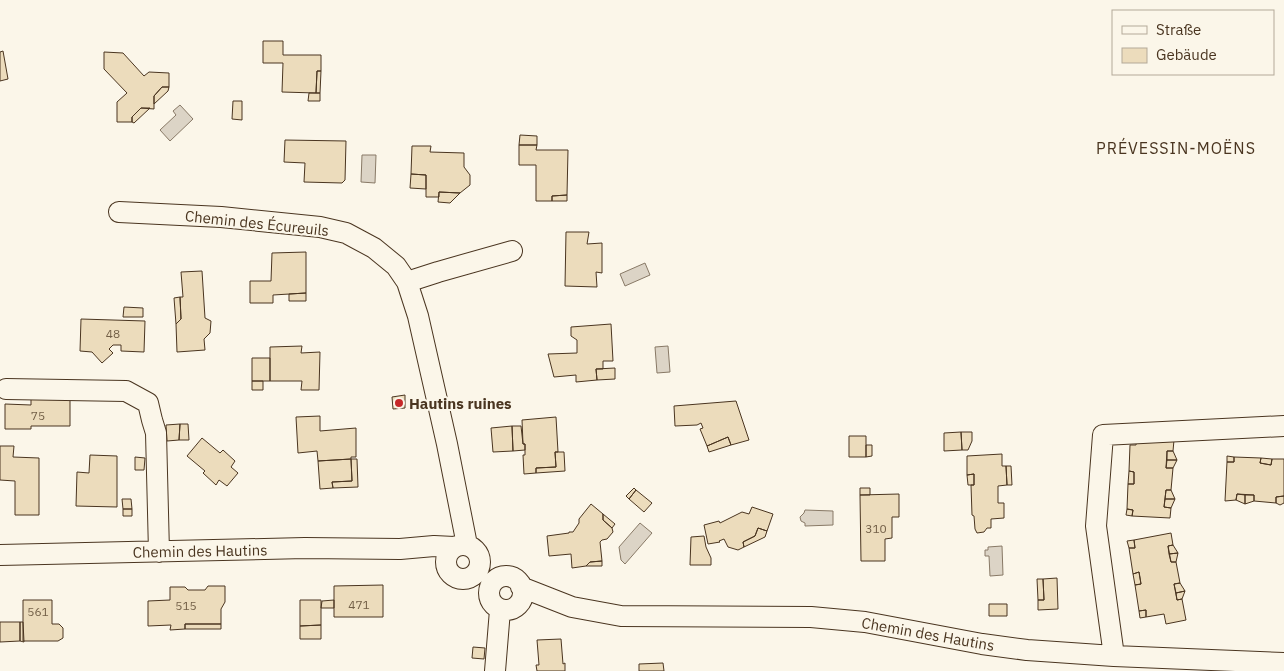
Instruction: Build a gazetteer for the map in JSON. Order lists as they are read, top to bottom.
{
  "streets": {
    "street": ["Chemin des Écureuils", "Chemin des Hautins"]
  },
  "crossings": [
    ["Chemin des Écureuils", "Chemin des Hautins"]
  ],
  "districts": ["PRÉVESSIN-MOËNS"],
  "places": ["Hautins ruines"],
  "house_numbers": [
    "48",
    "75",
    "310",
    "471",
    "515",
    "561"
  ],
  "legend": ["Straße", "Gebäude"]
}
